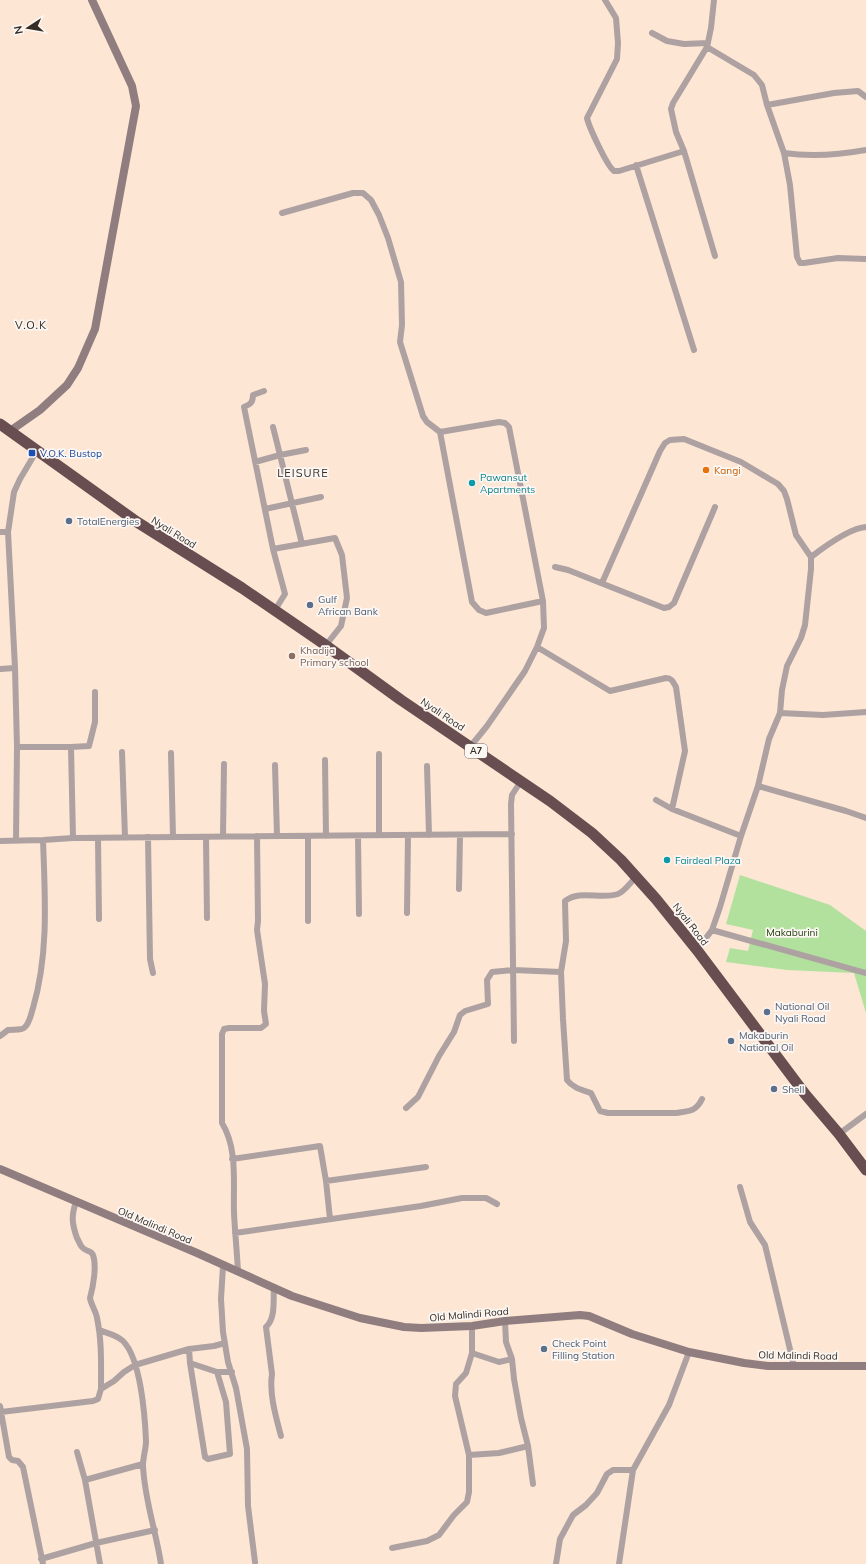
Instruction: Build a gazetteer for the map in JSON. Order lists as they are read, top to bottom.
{
  "streets": {
    "highway": ["Nyali Road", "A7"],
    "main road": ["Old Malindi Road"]
  },
  "districts": ["V.O.K", "LEISURE"],
  "parks": ["Makaburini"],
  "places": {
    "transit": ["V.O.K. Bustop"],
    "other": [
      "Kangi",
      "Pawansut Apartments",
      "TotalEnergies",
      "Gulf African Bank",
      "Khadija Primary school",
      "Fairdeal Plaza",
      "National Oil Nyali Road",
      "Makaburin National Oil",
      "Shell",
      "Check Point Filling Station"
    ]
  },
  "north": "left"
}
